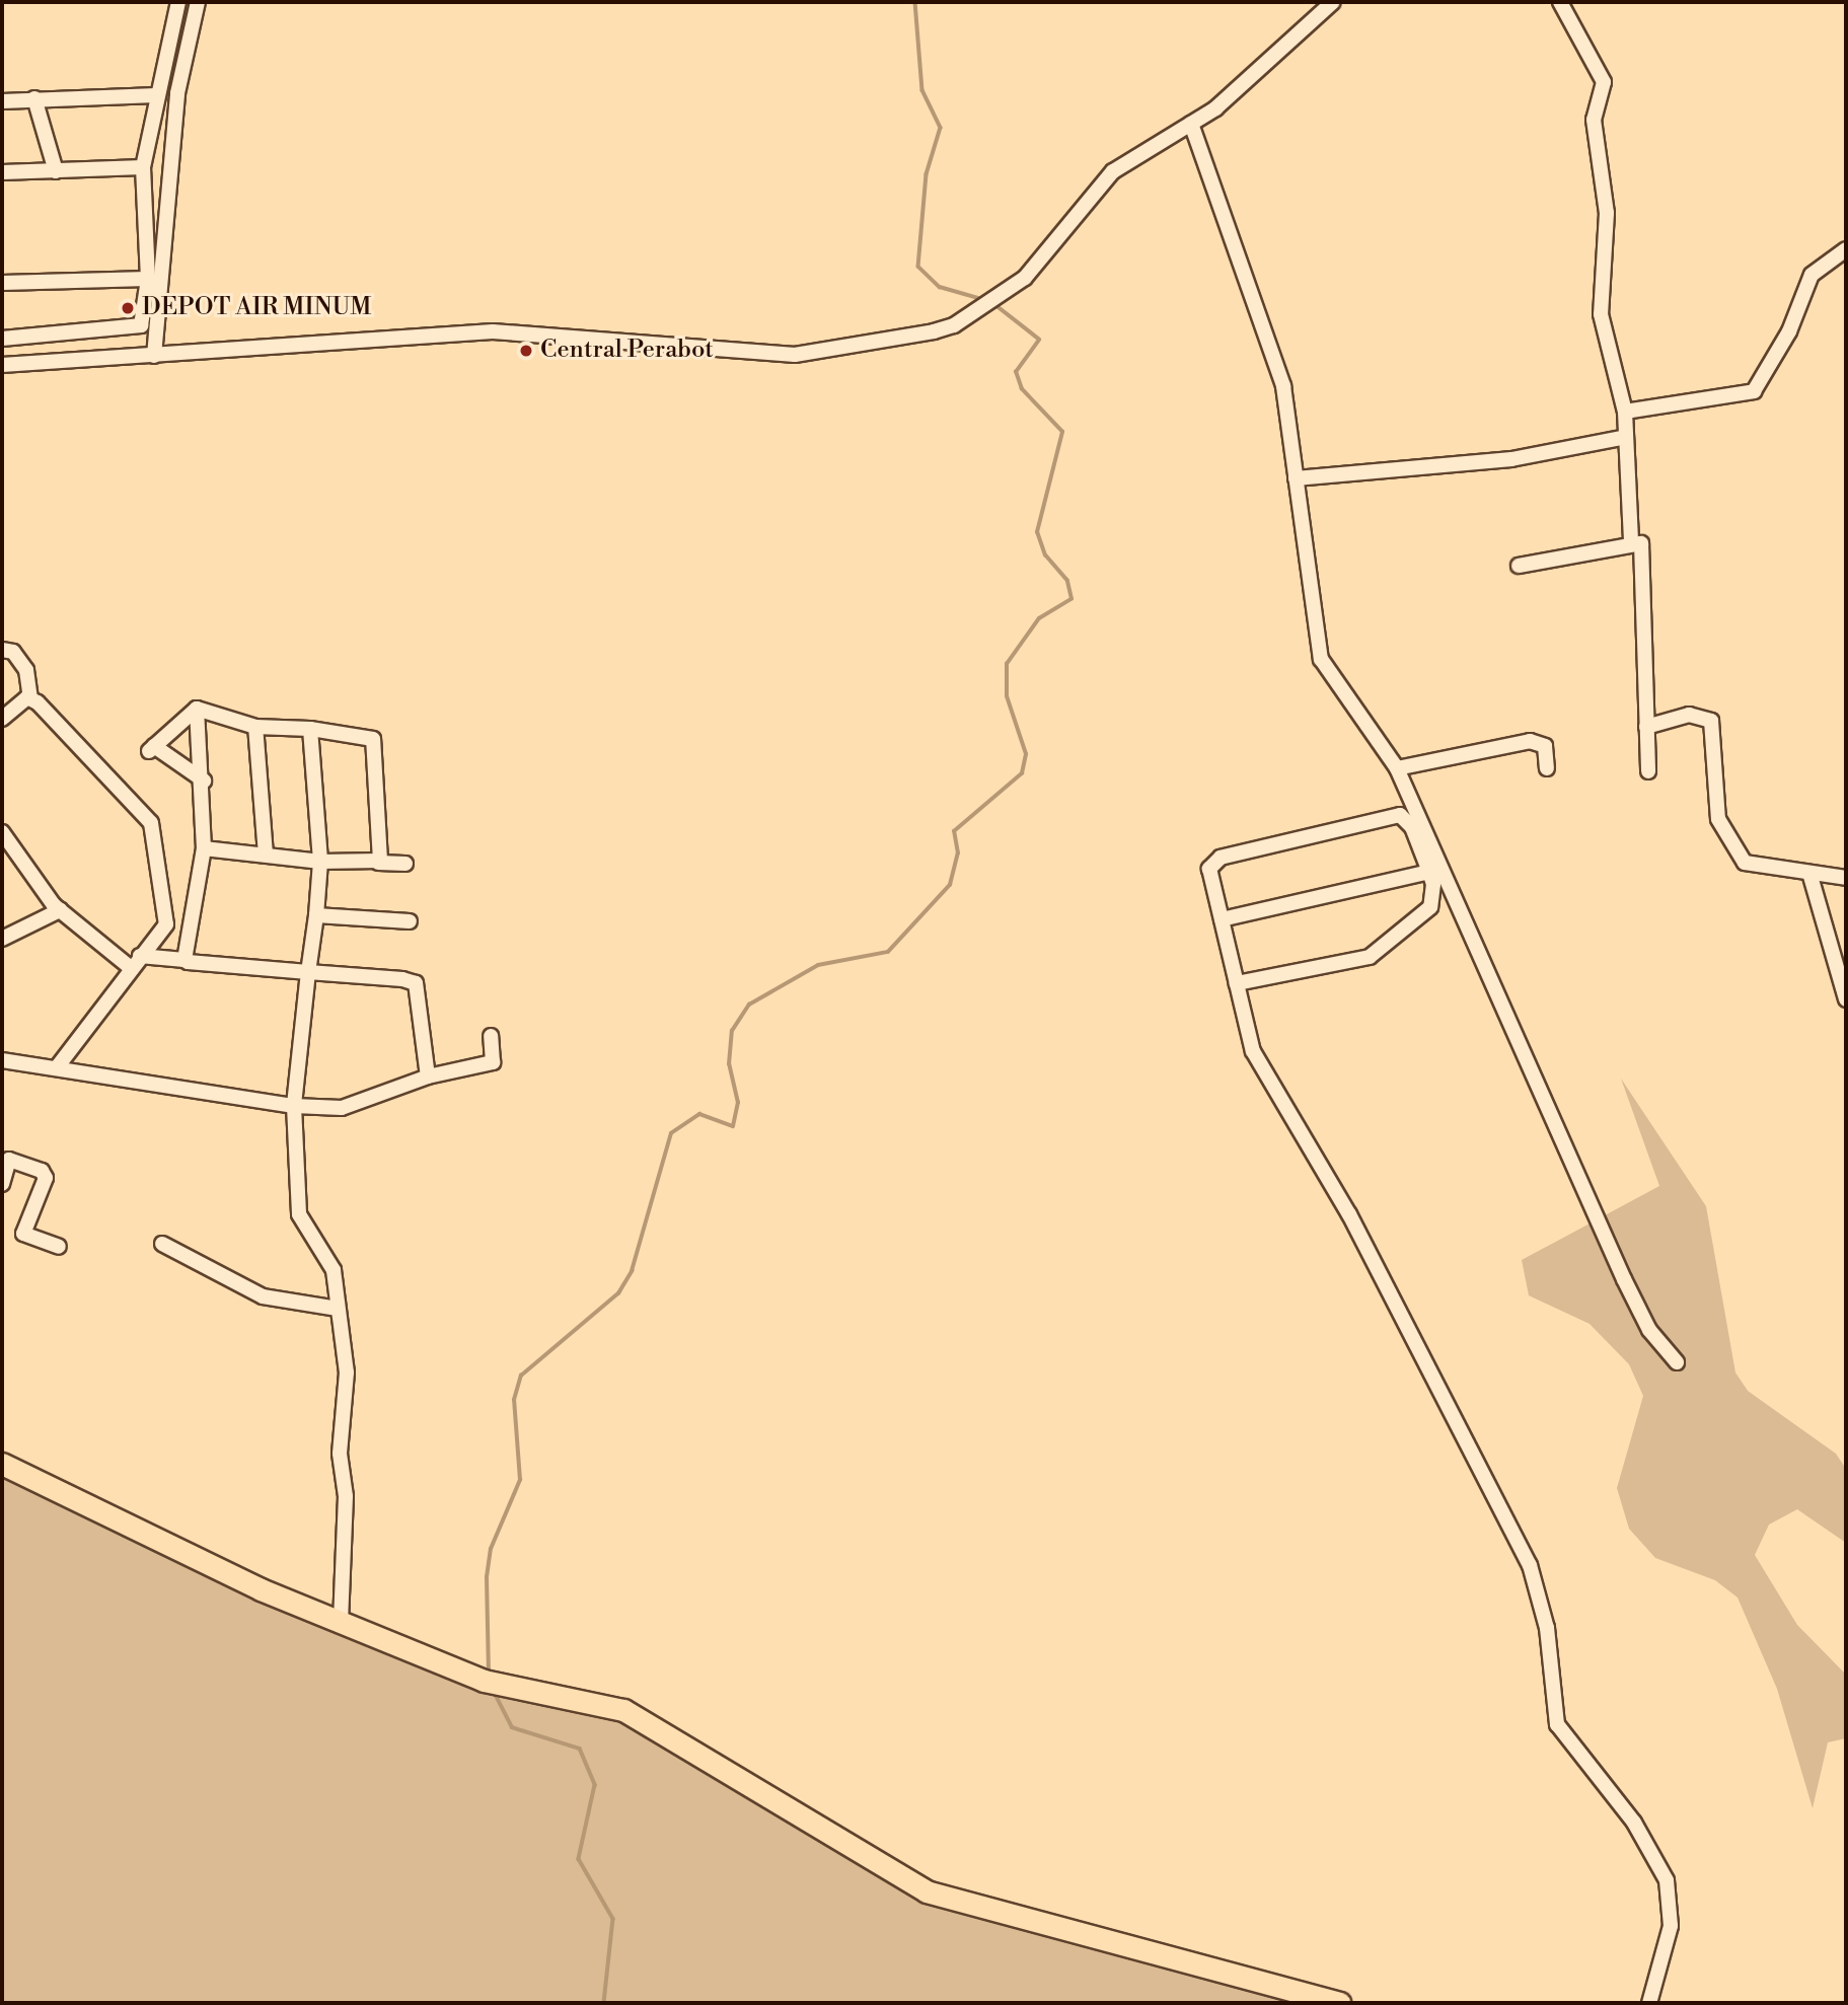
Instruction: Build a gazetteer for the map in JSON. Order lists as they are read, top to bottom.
{
  "places": ["DEPOT AIR MINUM", "Central Perabot"]
}
